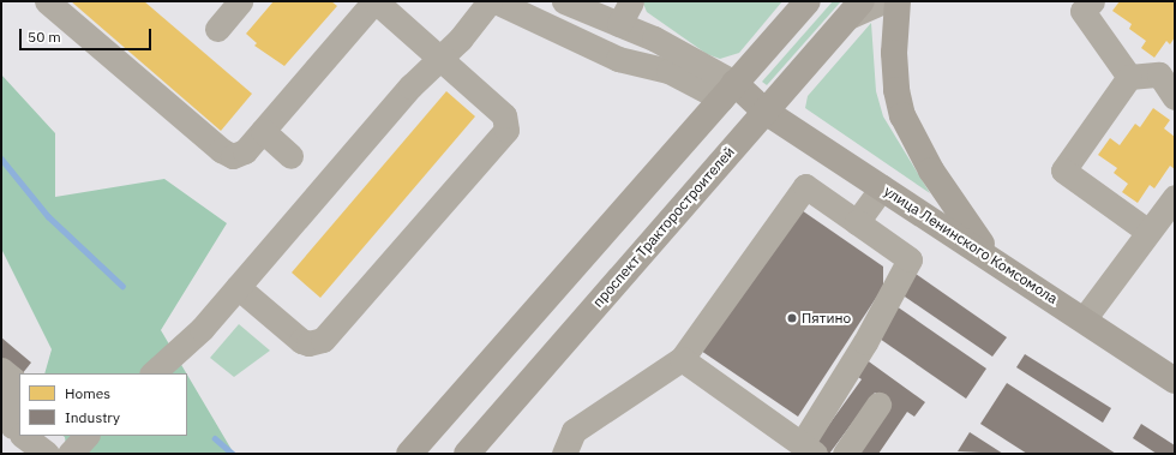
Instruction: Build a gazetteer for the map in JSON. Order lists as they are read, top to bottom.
{
  "streets": {
    "main road": ["проспект Тракторостроителей", "улица Ленинского Комсомола"]
  },
  "crossings": [
    ["проспект Тракторостроителей", "улица Ленинского Комсомола"]
  ],
  "places": ["Пятино"],
  "legend": ["Homes", "Industry"],
  "scale_bar": "50 m"
}
